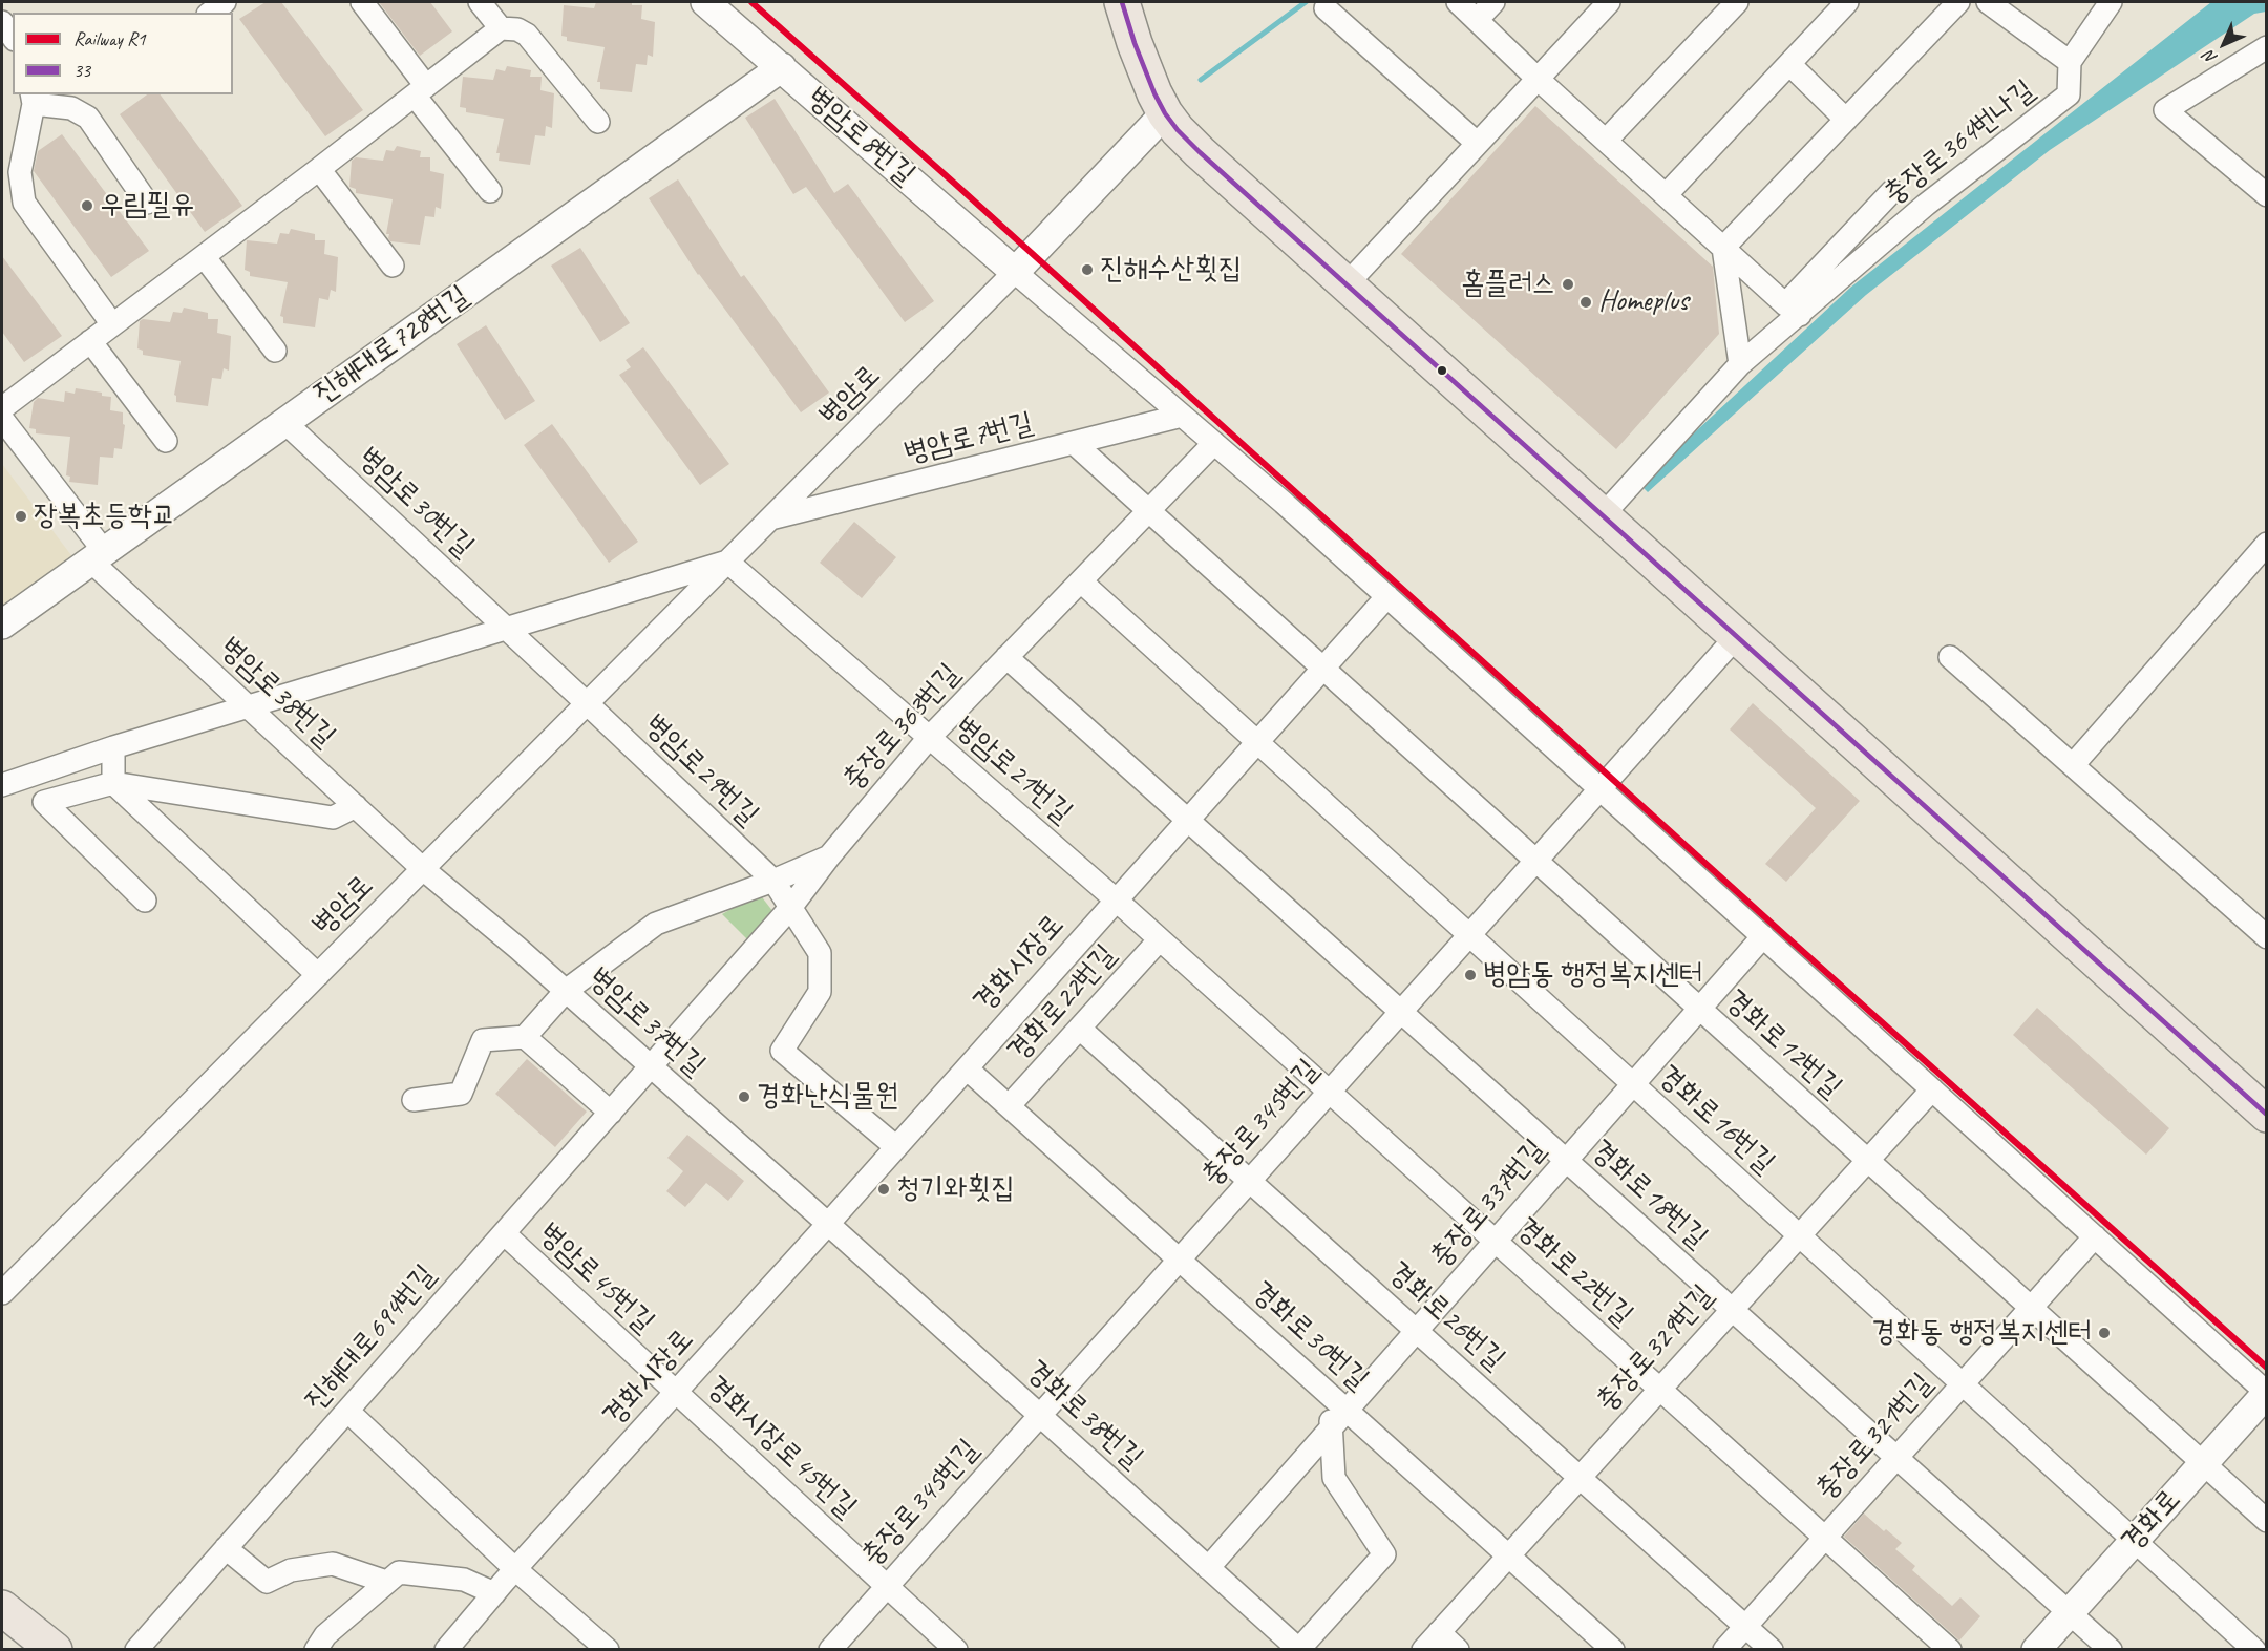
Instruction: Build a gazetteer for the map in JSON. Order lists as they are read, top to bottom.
{
  "streets": {
    "street": [
      "병암로8번길",
      "충장로364번나길",
      "진해대로728번길",
      "병암로",
      "병암로7번길",
      "병암로30번길",
      "병암로38번길",
      "충장로363번길",
      "병암로29번길",
      "병암로21번길",
      "경화시장로",
      "경화로22번길",
      "병암로37번길",
      "경화로12번길",
      "경화로16번길",
      "충장로345번길",
      "경화로18번길",
      "충장로337번길",
      "병암로45번길",
      "경화로26번길",
      "경화로30번길",
      "진해대로694번길",
      "충장로329번길",
      "경화로38번길",
      "충장로321번길",
      "경화시장로45번길",
      "경화로"
    ]
  },
  "crossings": [
    ["병암로8번길", "진해대로728번길"],
    ["병암로8번길", "병암로"],
    ["진해대로728번길", "병암로30번길"],
    ["진해대로728번길", "병암로38번길"],
    ["병암로", "병암로7번길"],
    ["병암로", "병암로30번길"],
    ["병암로", "병암로38번길"],
    ["병암로", "병암로29번길"],
    ["병암로", "병암로21번길"],
    ["병암로", "병암로37번길"],
    ["병암로30번길", "병암로29번길"],
    ["병암로38번길", "병암로37번길"],
    ["충장로363번길", "병암로21번길"],
    ["충장로363번길", "병암로37번길"],
    ["충장로363번길", "진해대로694번길"],
    ["병암로21번길", "경화시장로"],
    ["병암로21번길", "경화로22번길"],
    ["경화시장로", "경화로22번길"],
    ["경화시장로", "병암로37번길"],
    ["경화시장로", "경화로12번길"],
    ["경화시장로", "경화로16번길"],
    ["경화시장로", "경화로18번길"],
    ["경화시장로", "병암로45번길"],
    ["경화시장로", "경화로30번길"],
    ["경화시장로", "경화로38번길"],
    ["경화시장로", "경화시장로45번길"],
    ["경화로22번길", "충장로345번길"],
    ["경화로22번길", "충장로337번길"],
    ["경화로22번길", "경화로26번길"],
    ["경화로22번길", "경화로30번길"],
    ["경화로22번길", "충장로329번길"],
    ["경화로22번길", "충장로321번길"],
    ["병암로37번길", "진해대로694번길"],
    ["병암로37번길", "경화로38번길"],
    ["경화로12번길", "충장로345번길"],
    ["경화로12번길", "충장로337번길"],
    ["경화로12번길", "충장로329번길"],
    ["경화로12번길", "충장로321번길"],
    ["경화로12번길", "경화로"],
    ["경화로16번길", "충장로345번길"],
    ["경화로16번길", "충장로337번길"],
    ["경화로16번길", "충장로329번길"],
    ["경화로16번길", "충장로321번길"],
    ["경화로16번길", "경화로"],
    ["충장로345번길", "경화로18번길"],
    ["충장로345번길", "경화로26번길"],
    ["충장로345번길", "경화로30번길"],
    ["충장로345번길", "경화로38번길"],
    ["충장로345번길", "경화시장로45번길"],
    ["경화로18번길", "충장로337번길"],
    ["경화로18번길", "충장로329번길"],
    ["경화로18번길", "충장로321번길"],
    ["경화로18번길", "경화로"],
    ["충장로337번길", "경화로26번길"],
    ["충장로337번길", "경화로30번길"],
    ["충장로337번길", "경화로38번길"],
    ["병암로45번길", "진해대로694번길"],
    ["병암로45번길", "경화시장로45번길"],
    ["경화로26번길", "충장로329번길"],
    ["경화로26번길", "충장로321번길"],
    ["경화로30번길", "충장로329번길"]
  ],
  "places": [
    "우림필유",
    "진해수산횟집",
    "홈플러스",
    "Homeplus",
    "장복초등학교",
    "병암동 행정복지센터",
    "경화난식물원",
    "청기와횟집",
    "경화동 행정복지센터"
  ],
  "lines": ["rail line R1", "transit line 33"],
  "legend": ["Railway R1", "33"],
  "north": "bottom left"
}
